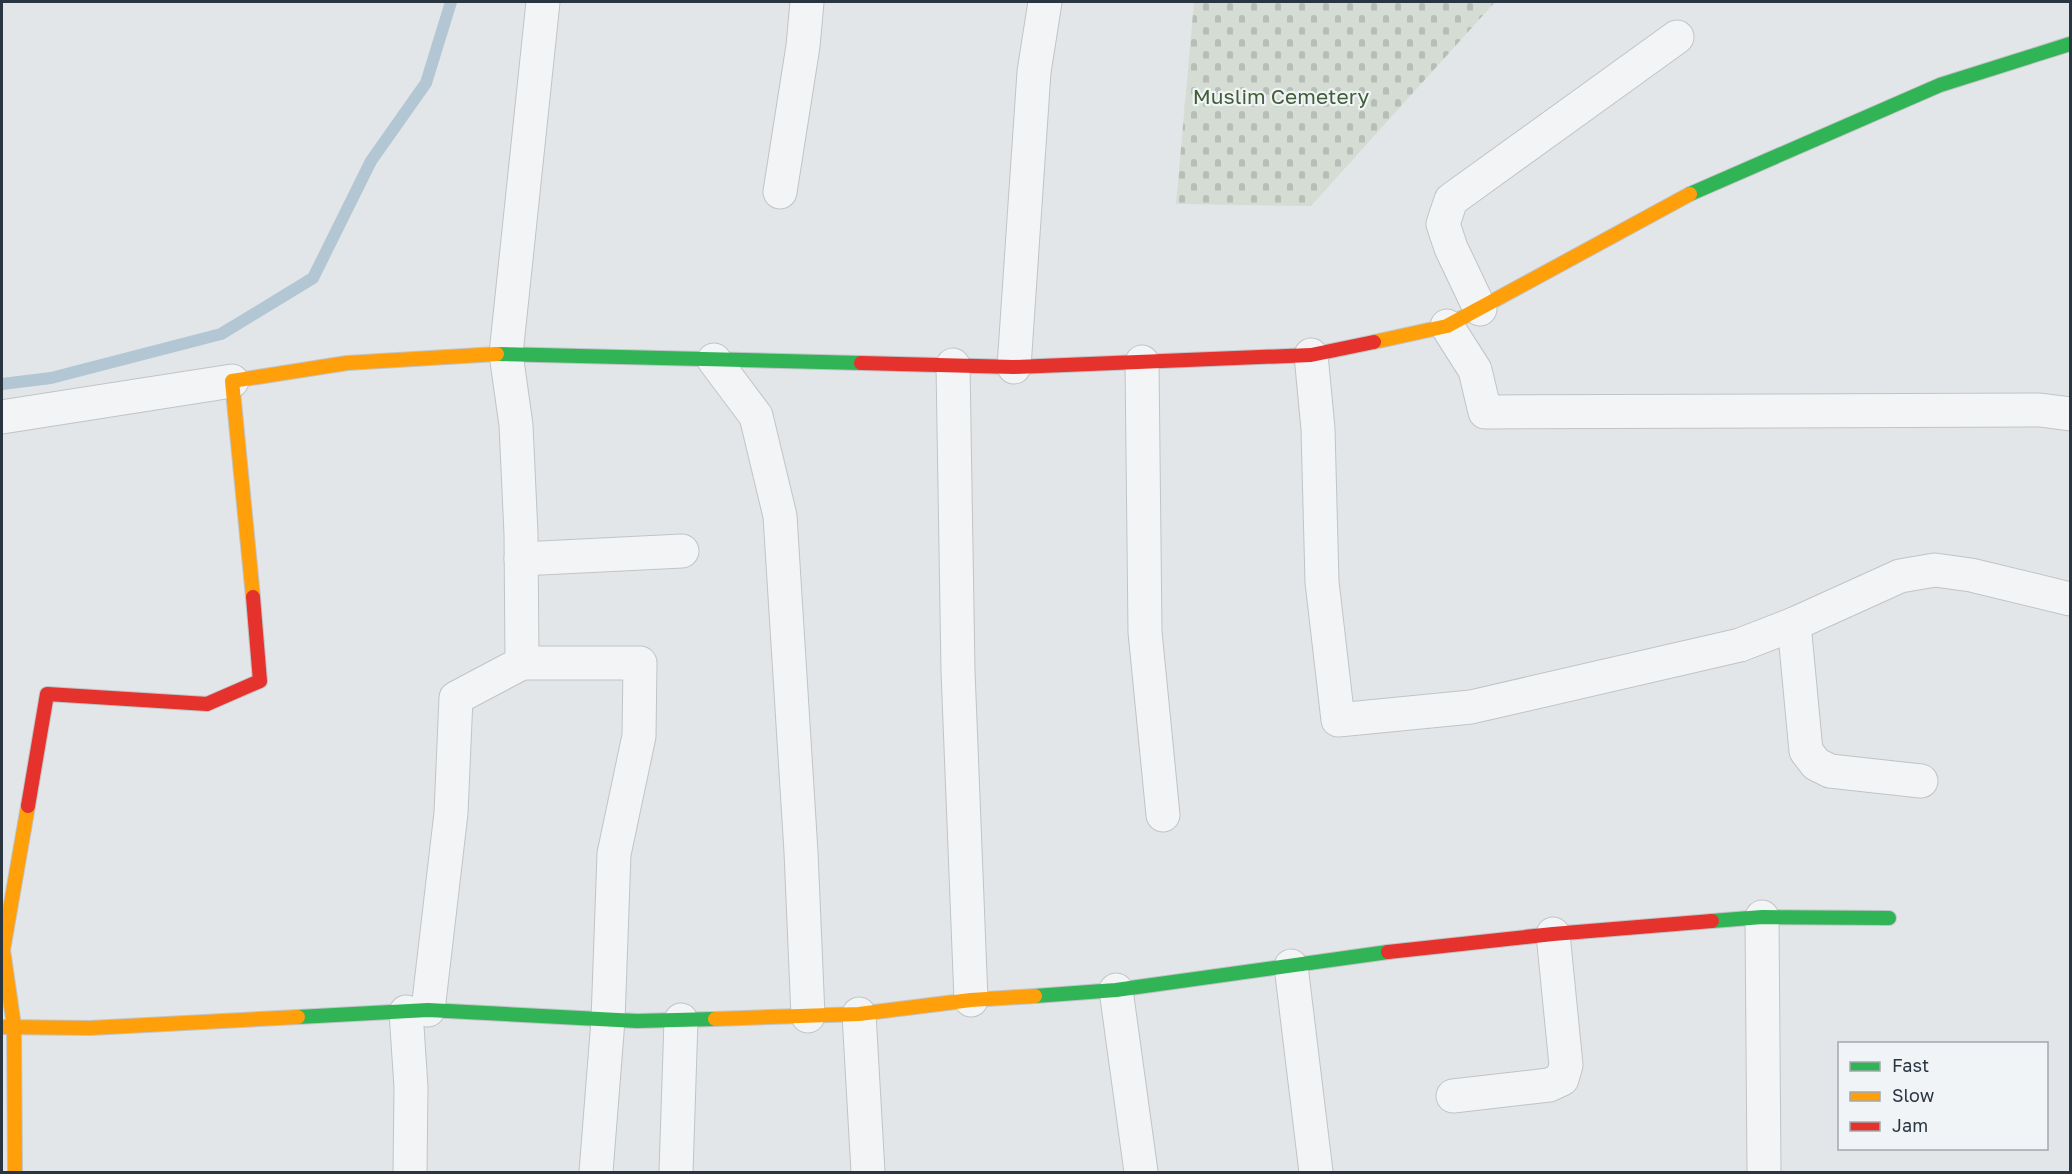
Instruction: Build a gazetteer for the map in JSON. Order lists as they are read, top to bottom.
{
  "parks": ["Muslim Cemetery"],
  "legend": ["Fast", "Slow", "Jam"]
}
